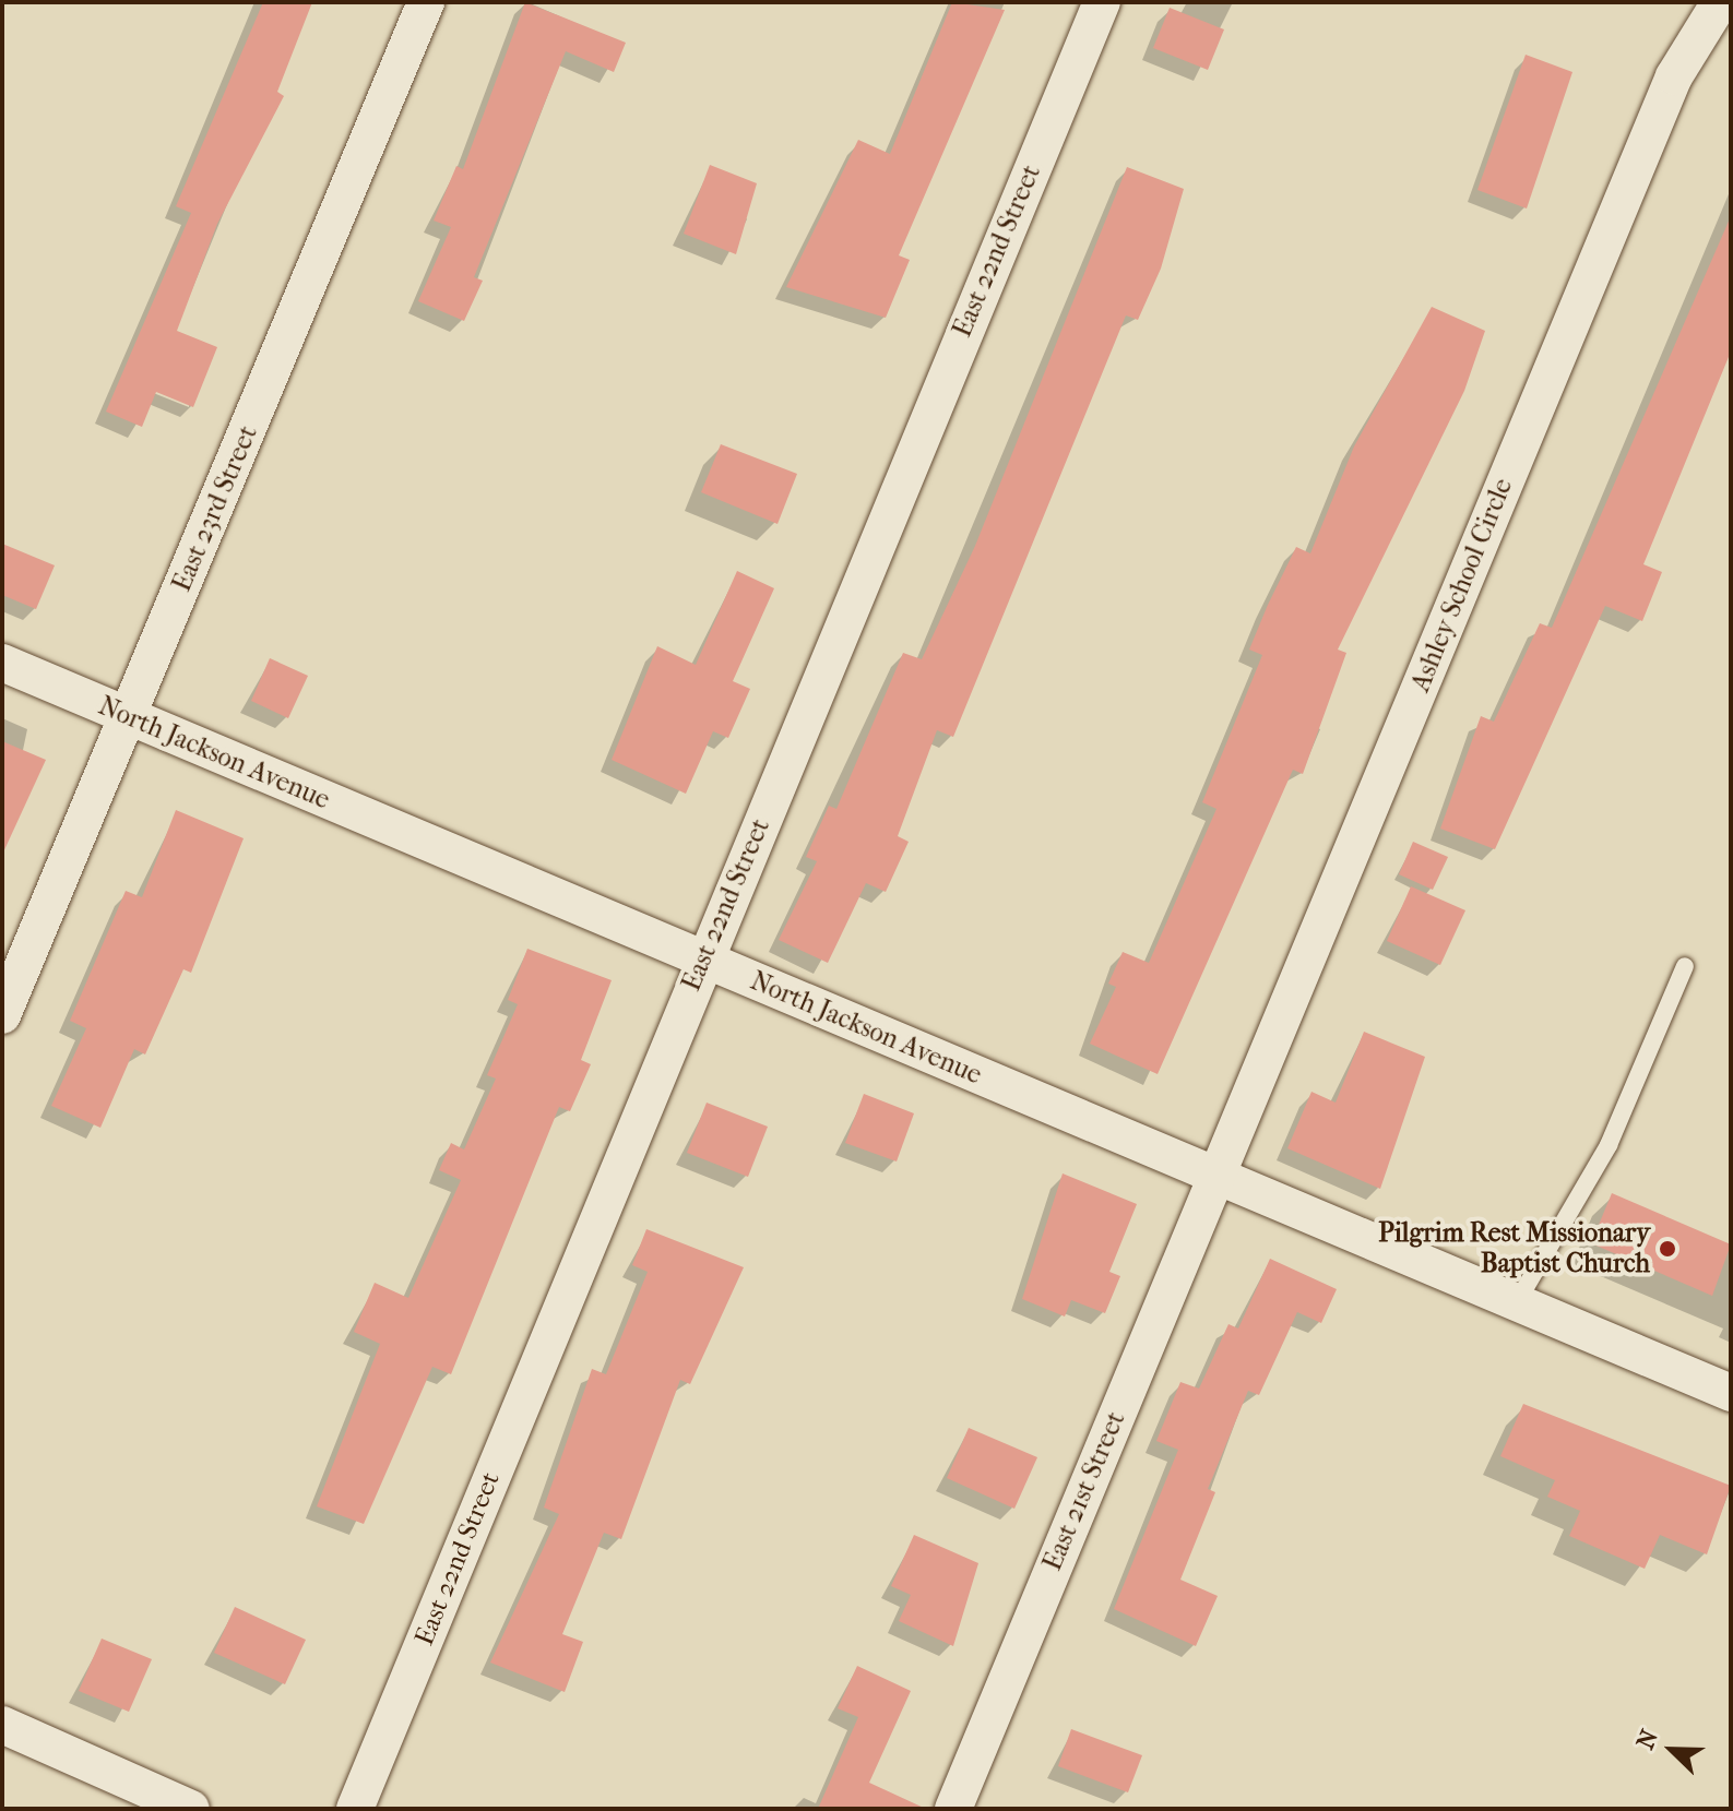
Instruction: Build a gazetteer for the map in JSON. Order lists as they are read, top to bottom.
{
  "streets": {
    "street": [
      "East 22nd Street",
      "East 23rd Street",
      "Ashley School Circle",
      "North Jackson Avenue",
      "East 21st Street"
    ]
  },
  "crossings": [
    ["East 22nd Street", "North Jackson Avenue"],
    ["East 23rd Street", "North Jackson Avenue"],
    ["Ashley School Circle", "North Jackson Avenue"],
    ["Ashley School Circle", "East 21st Street"],
    ["North Jackson Avenue", "East 21st Street"]
  ],
  "places": ["Pilgrim Rest Missionary Baptist Church"],
  "north": "top left"
}
